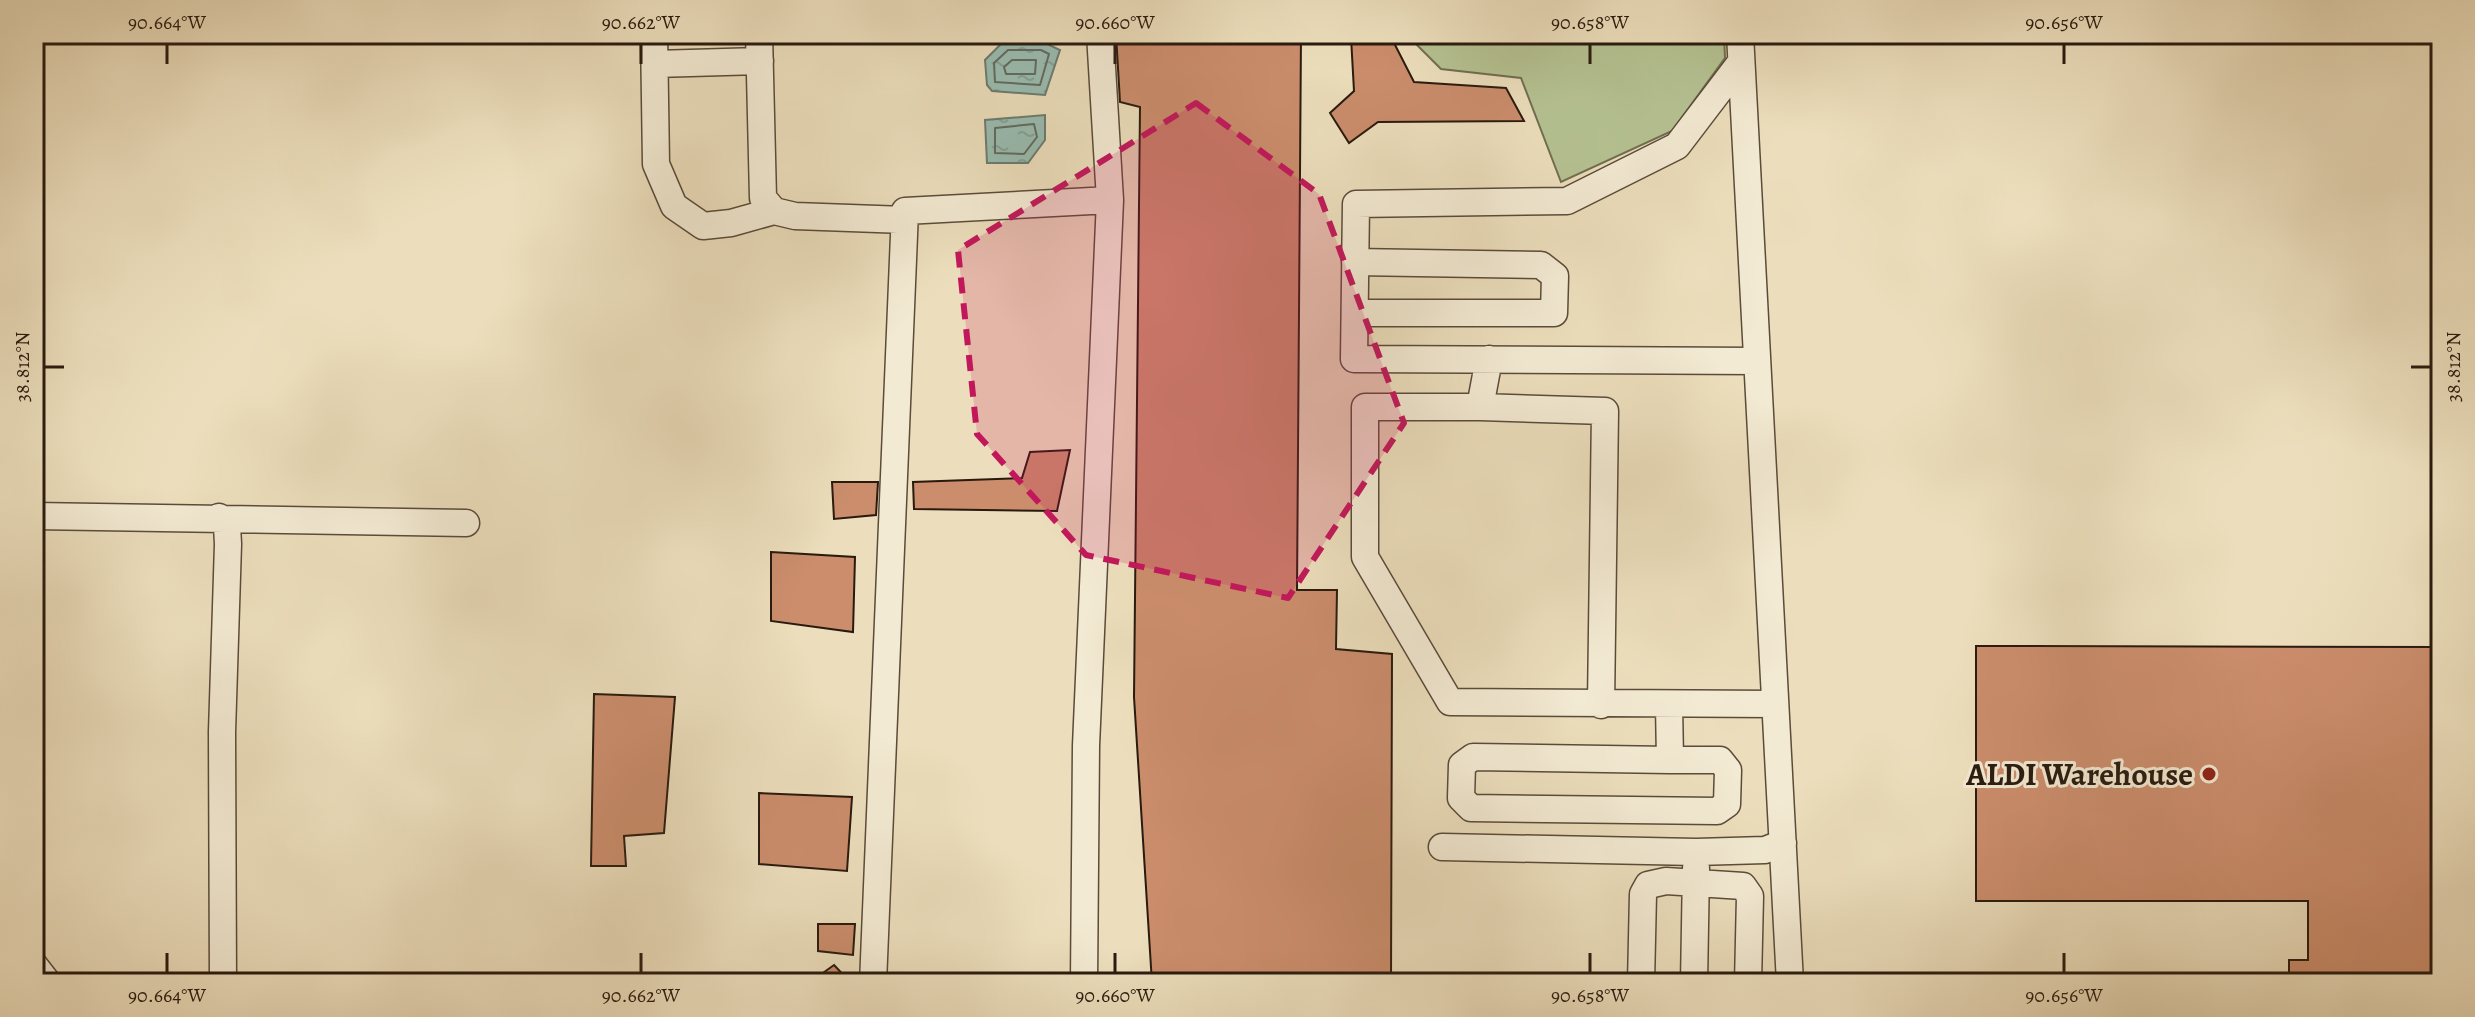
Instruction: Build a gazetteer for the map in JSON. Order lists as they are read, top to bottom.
{
  "places": ["ALDI Warehouse"],
  "coordinates": [
    "90.664°W",
    "90.662°W",
    "90.660°W",
    "90.658°W",
    "90.656°W",
    "38.812°N"
  ]
}
